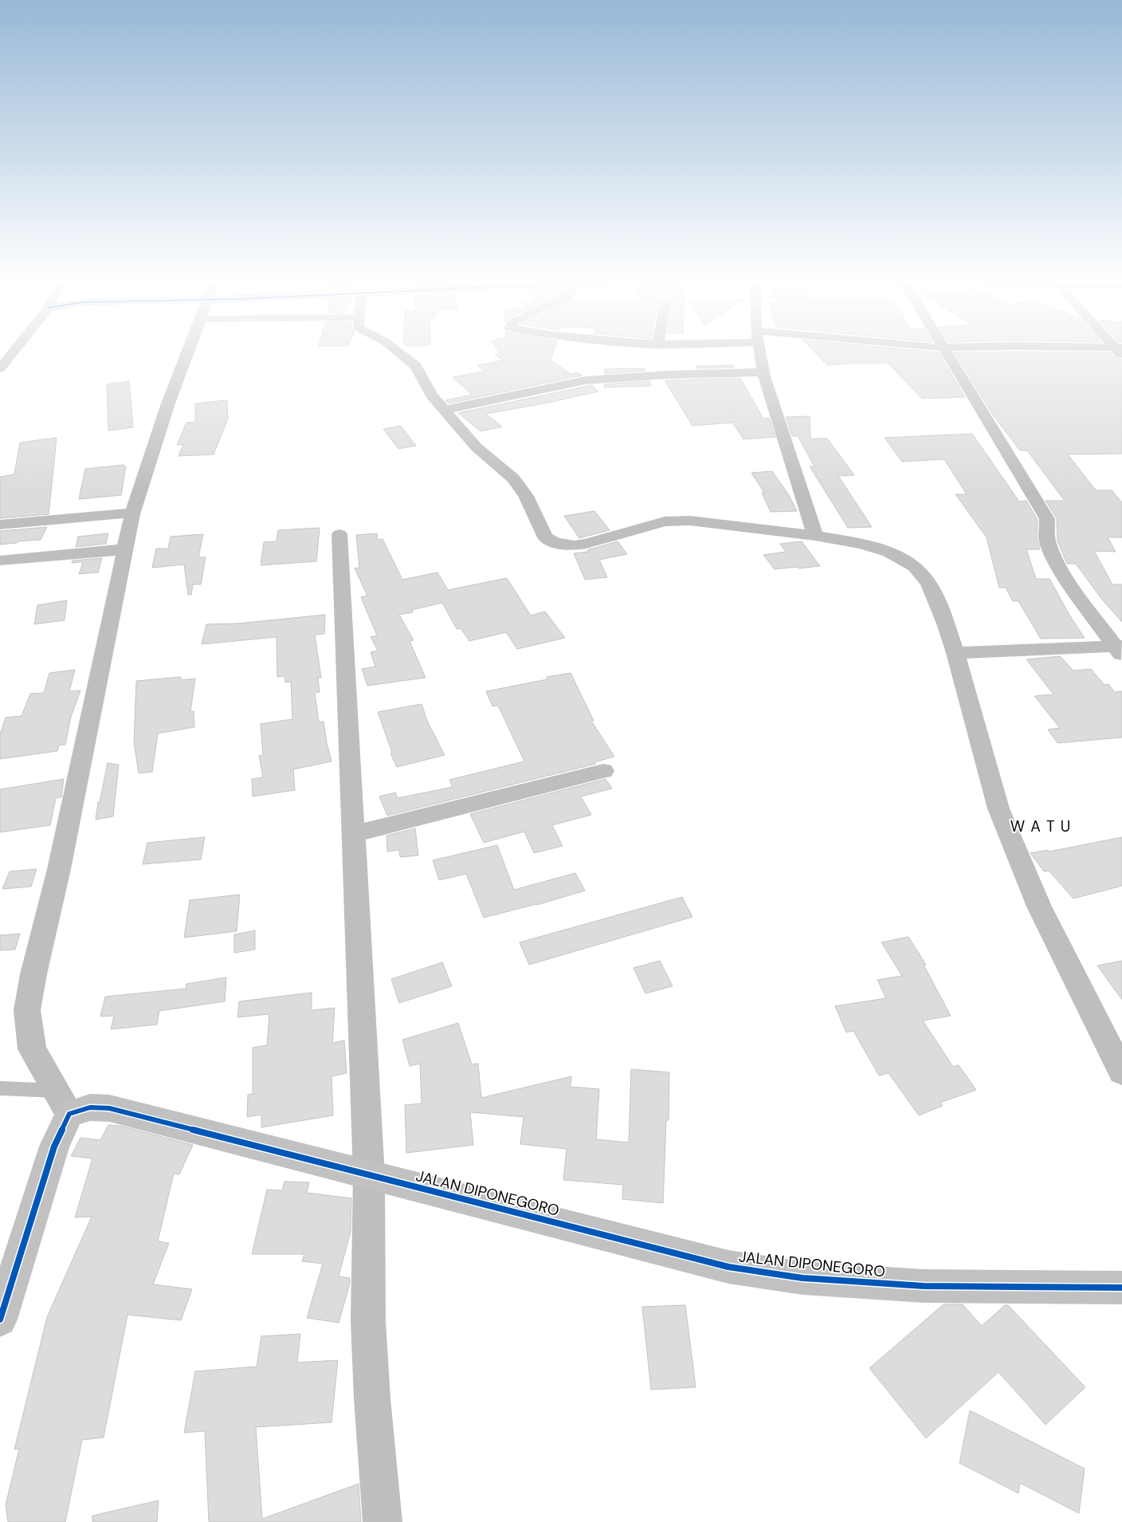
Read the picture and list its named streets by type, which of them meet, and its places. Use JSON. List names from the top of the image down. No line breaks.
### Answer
{"streets":{"street":["JALAN DIPONEGORO"]},"districts":["W A T U"]}
